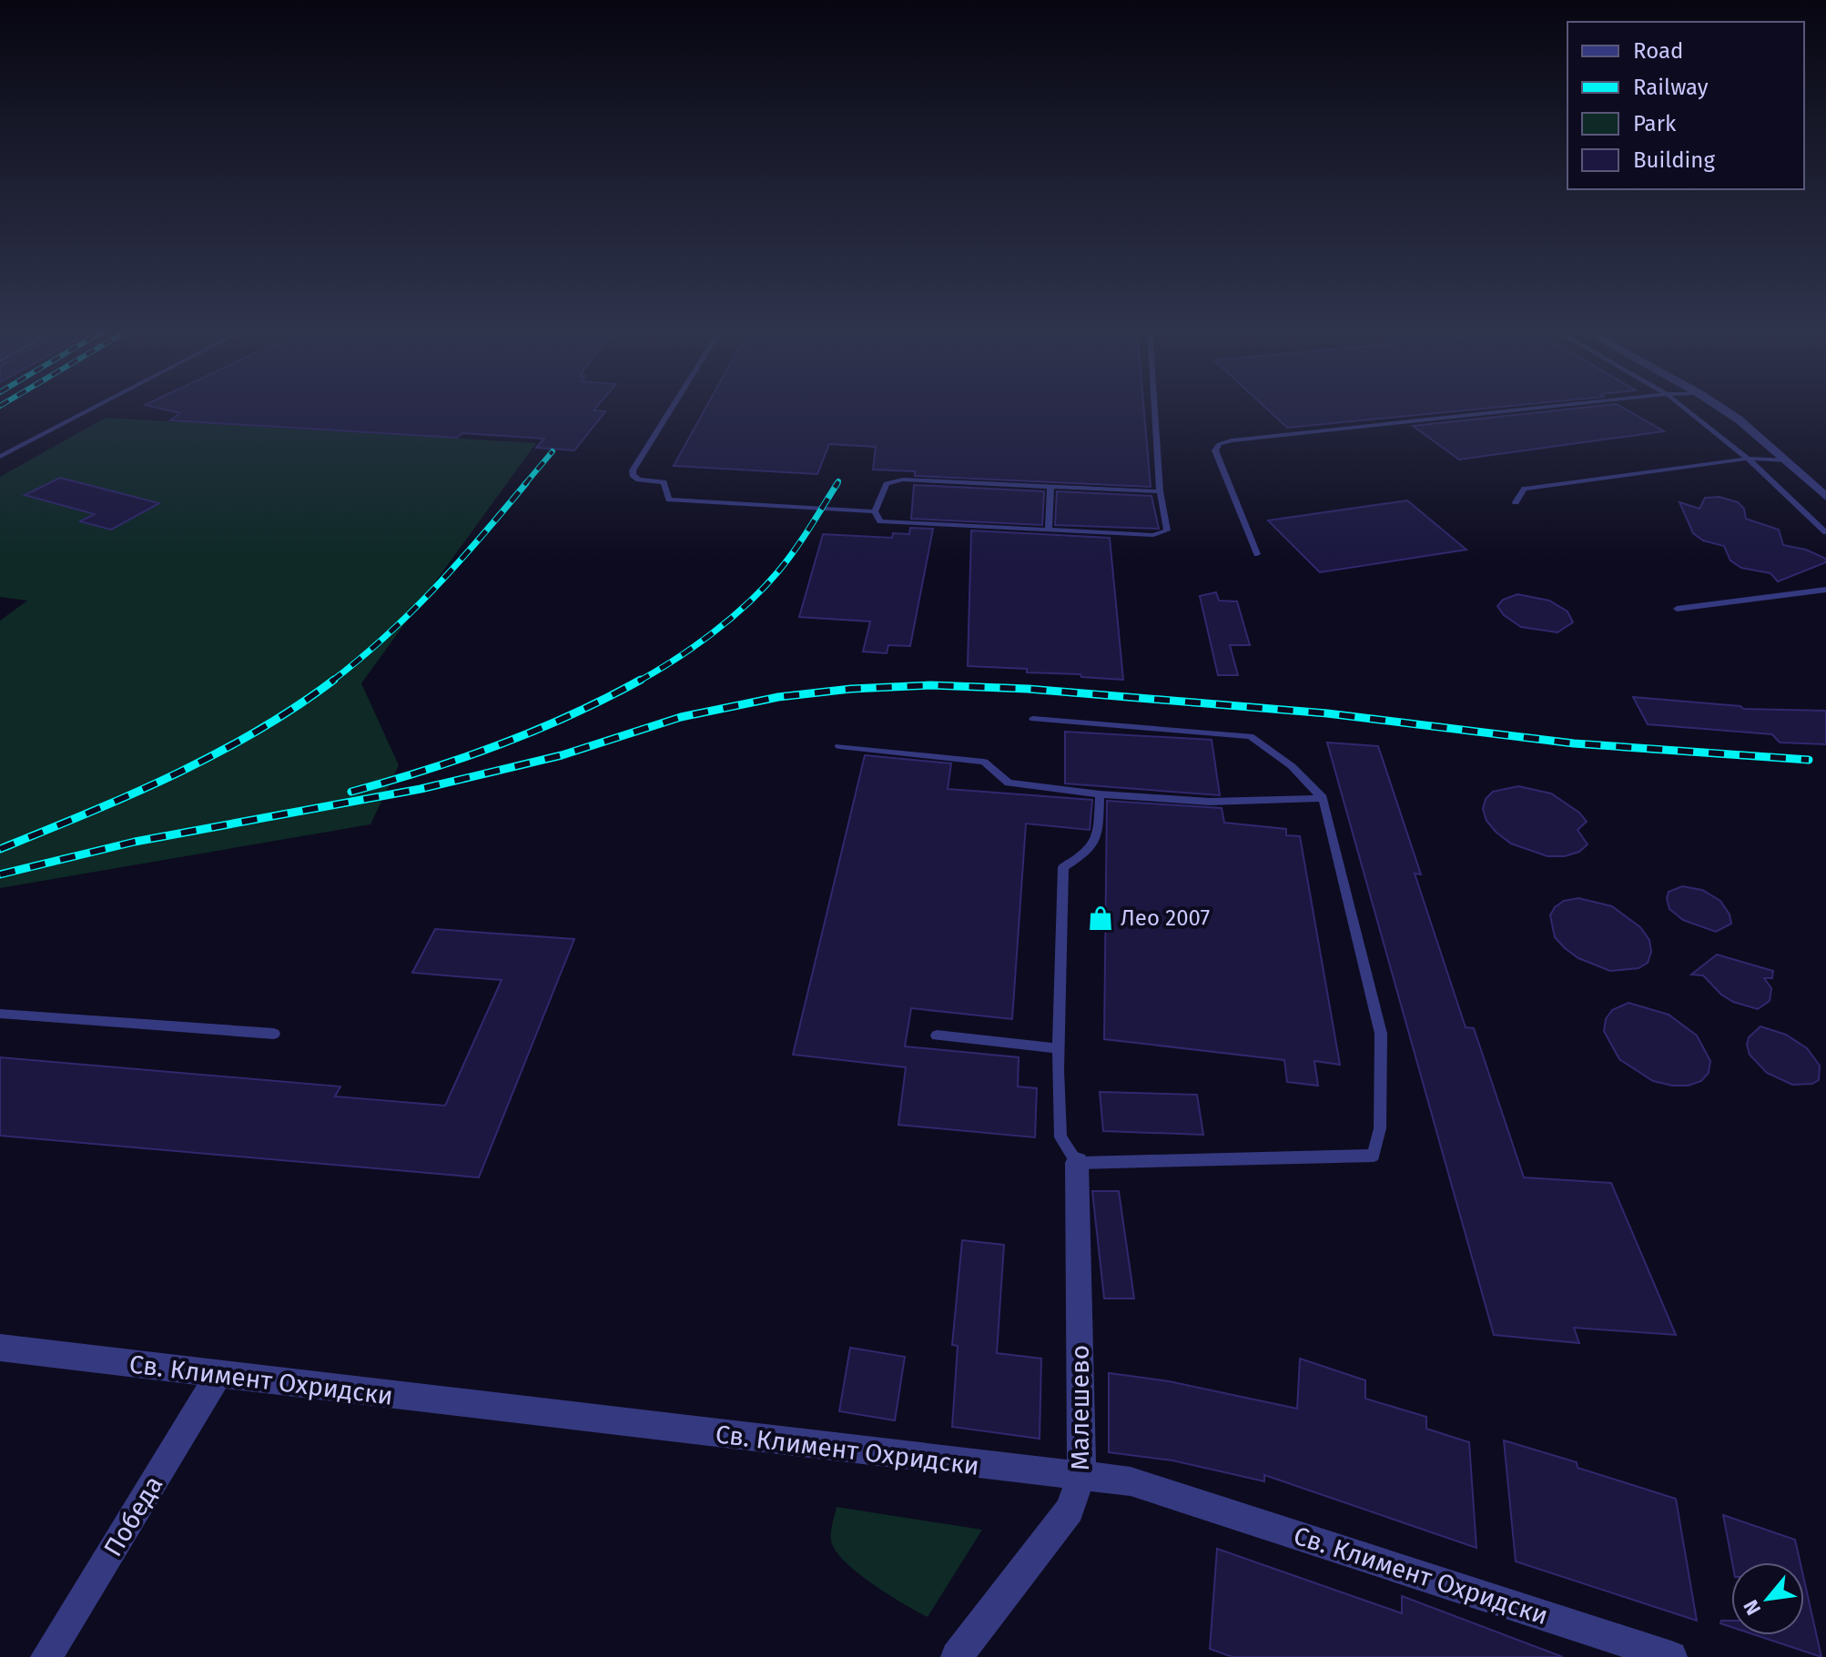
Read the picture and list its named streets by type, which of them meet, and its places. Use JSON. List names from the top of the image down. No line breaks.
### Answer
{"streets":{"street":["Св. Климент Охридски","Малешево","Победа"]},"crossings":[["Св. Климент Охридски","Малешево"],["Св. Климент Охридски","Победа"]],"places":{"shop":["Лео 2007"]},"legend":["Road","Railway","Park","Building"],"north":"bottom left"}
